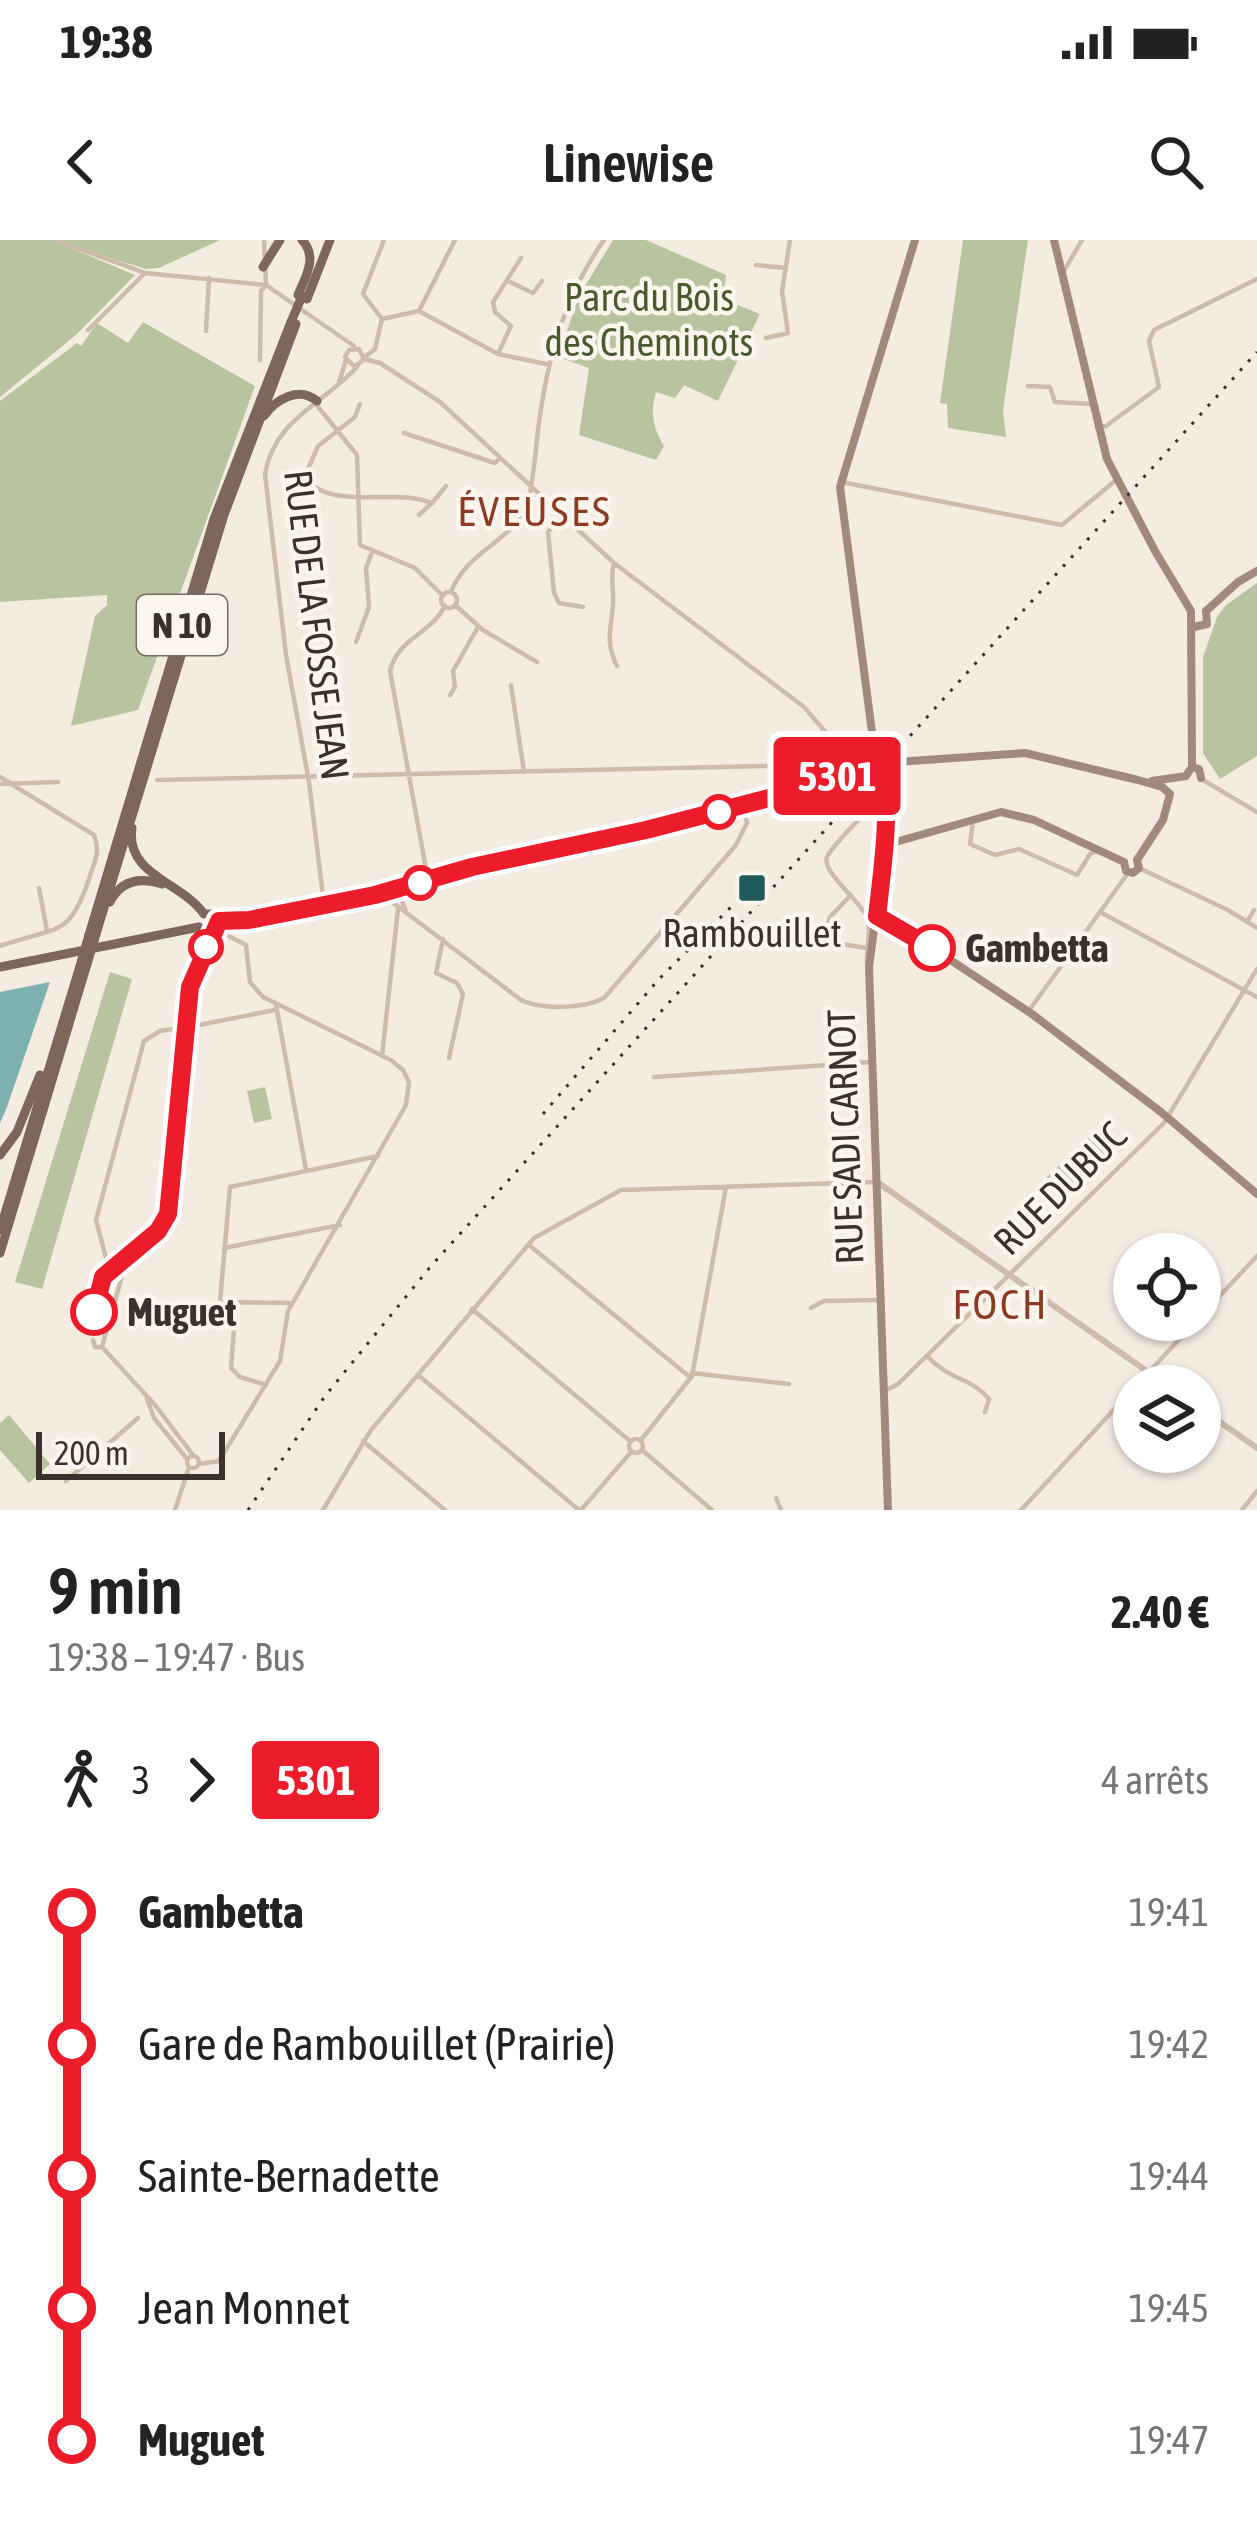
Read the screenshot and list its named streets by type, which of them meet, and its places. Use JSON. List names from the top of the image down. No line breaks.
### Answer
{"streets":{"main road":["N 10","RUE SADI CARNOT"],"street":["RUE DE LA FOSSE JEAN","RUE DUBUC"]},"crossings":[["RUE SADI CARNOT","RUE DUBUC"]],"districts":["ÉVEUSES","FOCH"],"parks":["Parc du Bois des Cheminots"],"places":{"transit":["Rambouillet"],"other":["Gambetta","Muguet"]},"lines":["bus line 5301"],"scale_bar":"200 m","page":{"status":"19:38","header":"Linewise","on_map":"5301","scale":"200 m","heading":["9 min","19:38 – 19:47 · Bus","2.40 €"],"legs":["3","5301","4 arrêts"],"list":[{"name":"Gambetta","value":"19:41"},{"name":"Gare de Rambouillet (Prairie)","value":"19:42"},{"name":"Sainte-Bernadette","value":"19:44"},{"name":"Jean Monnet","value":"19:45"},{"name":"Muguet","value":"19:47"}]}}
